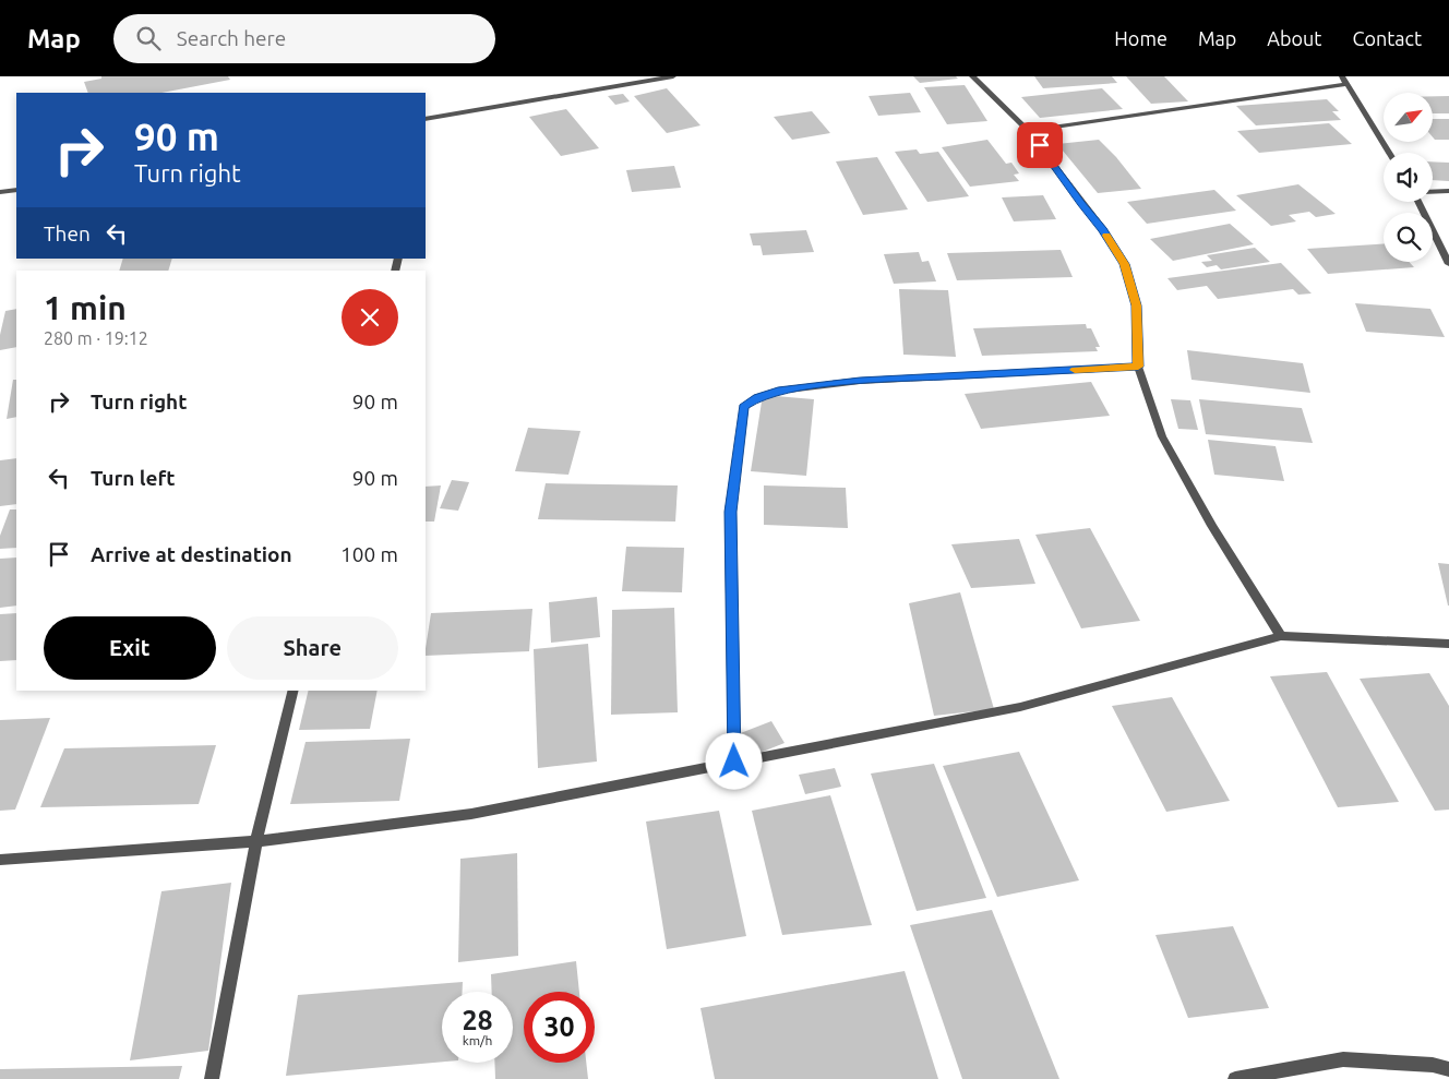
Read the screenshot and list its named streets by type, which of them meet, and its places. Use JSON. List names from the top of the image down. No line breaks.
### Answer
{"north":"top right","page":{"header":"Map","search":"Search here","nav":["Home","Map","About","Contact"],"turn":["90 m","Turn right"],"then":"Then","heading":["1 min","280 m · 19:12"],"list":[{"name":"Turn right","value":"90 m"},{"name":"Turn left","value":"90 m"},{"name":"Arrive at destination","value":"100 m"}],"buttons":["Exit","Share"],"speed":"28 km/h","limit":"30"}}
